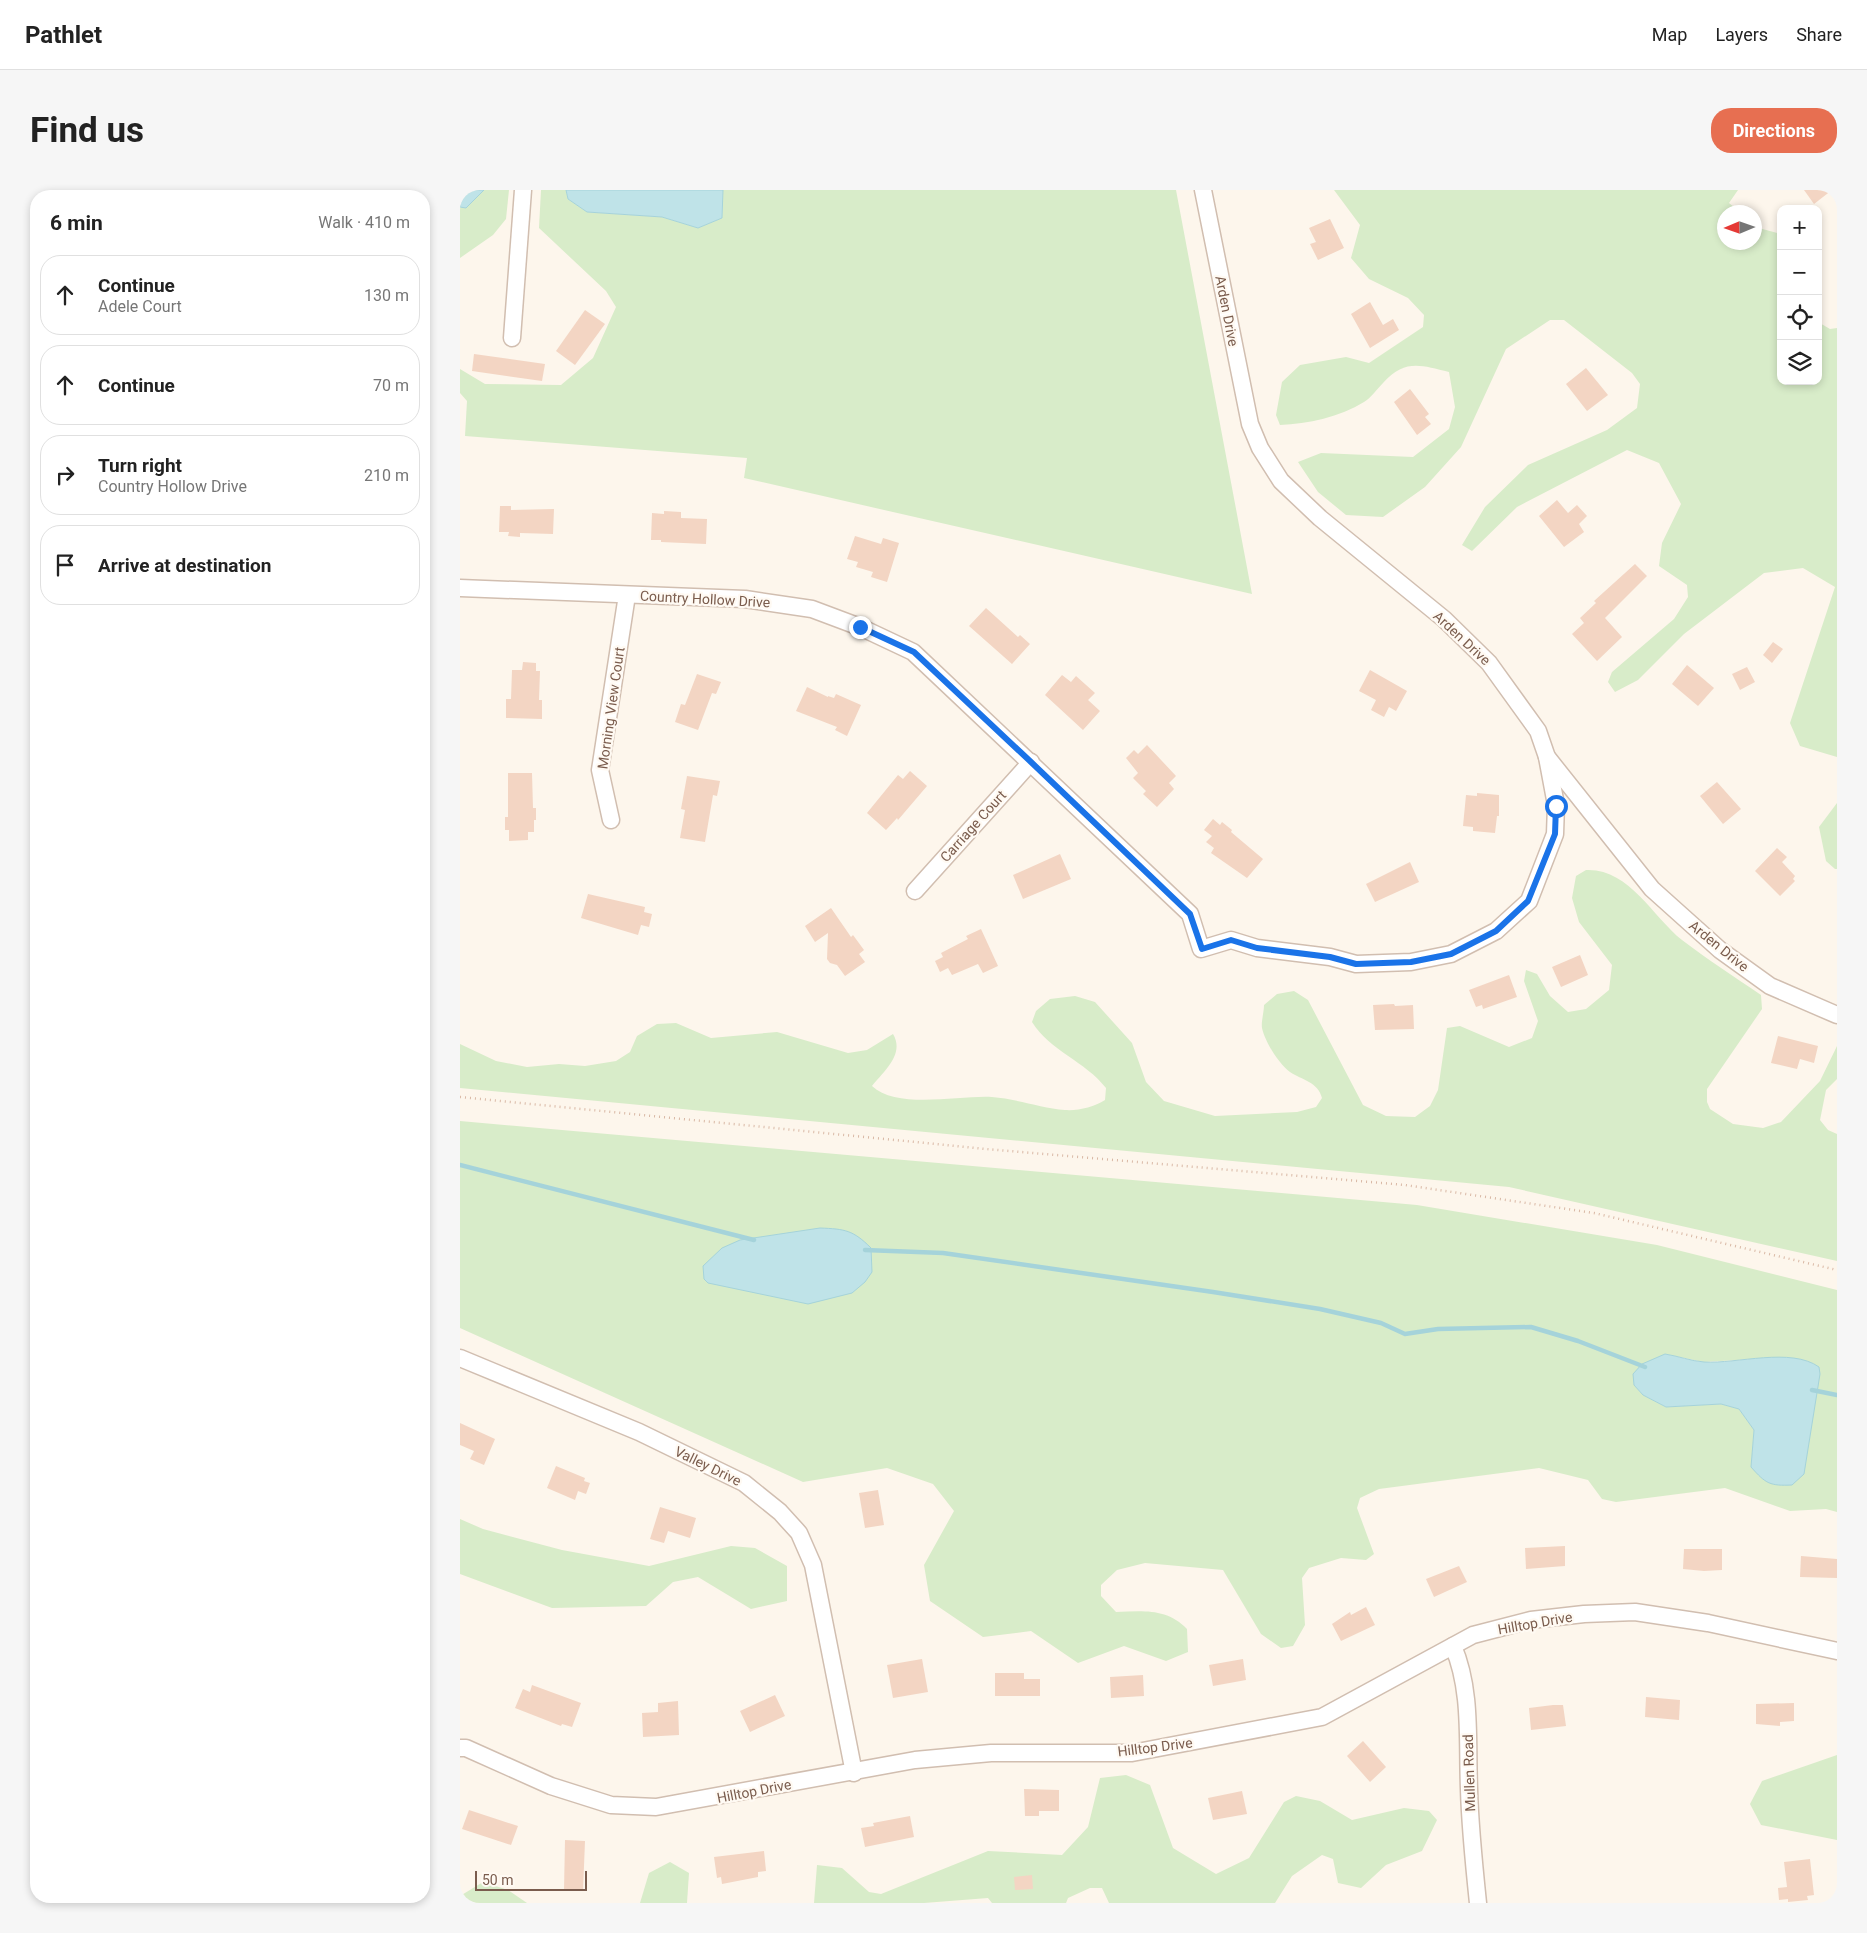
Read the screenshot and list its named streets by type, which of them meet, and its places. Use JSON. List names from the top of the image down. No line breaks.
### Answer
{"streets":{"street":["Arden Drive","Country Hollow Drive","Morning View Court","Carriage Court","Valley Drive","Hilltop Drive","Mullen Road"]},"crossings":[["Arden Drive","Country Hollow Drive"],["Country Hollow Drive","Morning View Court"],["Country Hollow Drive","Carriage Court"],["Valley Drive","Hilltop Drive"],["Hilltop Drive","Mullen Road"]],"scale_bar":"50 m","north":"left","page":{"header":"Pathlet","nav":["Map","Layers","Share"],"buttons":"Directions","title":"Find us","heading":["6 min","Walk · 410 m"],"map_buttons":["+","−"],"list":[["Continue","Adele Court","130 m"],["Continue","70 m"],["Turn right","Country Hollow Drive","210 m"],"Arrive at destination"],"scale":"50 m"}}
